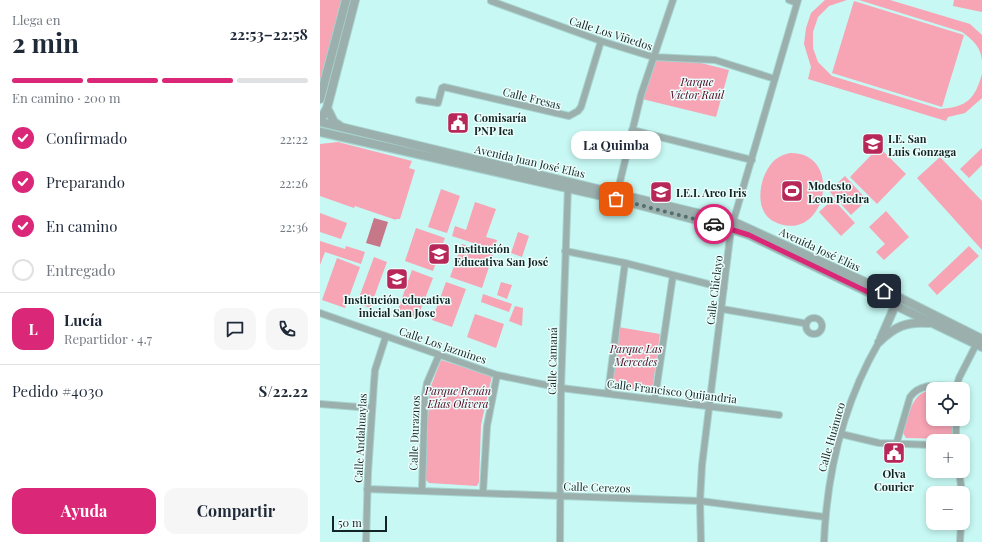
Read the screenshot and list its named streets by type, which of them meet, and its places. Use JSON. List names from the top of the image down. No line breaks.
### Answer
{"streets":{"street":["Calle Los Viñedos","Calle Fresas","Avenida Juan José Elías","Avenida José Elías","Calle Chiclayo","Calle Los Jazmines","Calle Camaná","Calle Francisco Quijandria","Calle Duraznos","Calle Huánuco","Calle Andahuaylas","Calle Cerezos"]},"crossings":[["Calle Los Viñedos","Calle Fresas"],["Calle Los Viñedos","Calle Chiclayo"],["Avenida Juan José Elías","Avenida José Elías"],["Avenida Juan José Elías","Calle Chiclayo"],["Avenida Juan José Elías","Calle Camaná"],["Avenida José Elías","Calle Chiclayo"],["Calle Chiclayo","Calle Francisco Quijandria"],["Calle Chiclayo","Calle Cerezos"],["Calle Los Jazmines","Calle Camaná"],["Calle Los Jazmines","Calle Francisco Quijandria"],["Calle Los Jazmines","Calle Duraznos"],["Calle Los Jazmines","Calle Andahuaylas"],["Calle Camaná","Calle Francisco Quijandria"],["Calle Camaná","Calle Cerezos"],["Calle Duraznos","Calle Cerezos"],["Calle Huánuco","Calle Cerezos"],["Calle Andahuaylas","Calle Cerezos"]],"parks":["Parque Víctor Raúl","Parque Las Mercedes","Parque Renán Elías Olivera"],"places":{"public building":["Comisaría PNP Ica","Olva Courier"],"school or university":["I.E. San Luis Gonzaga","I.E.I. Arco Iris","Institución Educativa San José","Institución educativa inicial San Jose"],"sports":["Modesto Leon Piedra"],"other":["La Quimba"]},"scale_bar":"50 m","page":{"heading":["2 min","Llega en","22:53–22:58"],"panel":["Lucía","Repartidor · 4.7","Pedido #4030","S/22.22"],"bar":"En camino · 200 m","list":[["Confirmado","22:22"],["Preparando","22:26"],["En camino","22:36"],"Entregado"],"bubble":"La Quimba","round":"L","map_buttons":["+","−"],"buttons":["Ayuda","Compartir"],"scale":"50 m"}}
